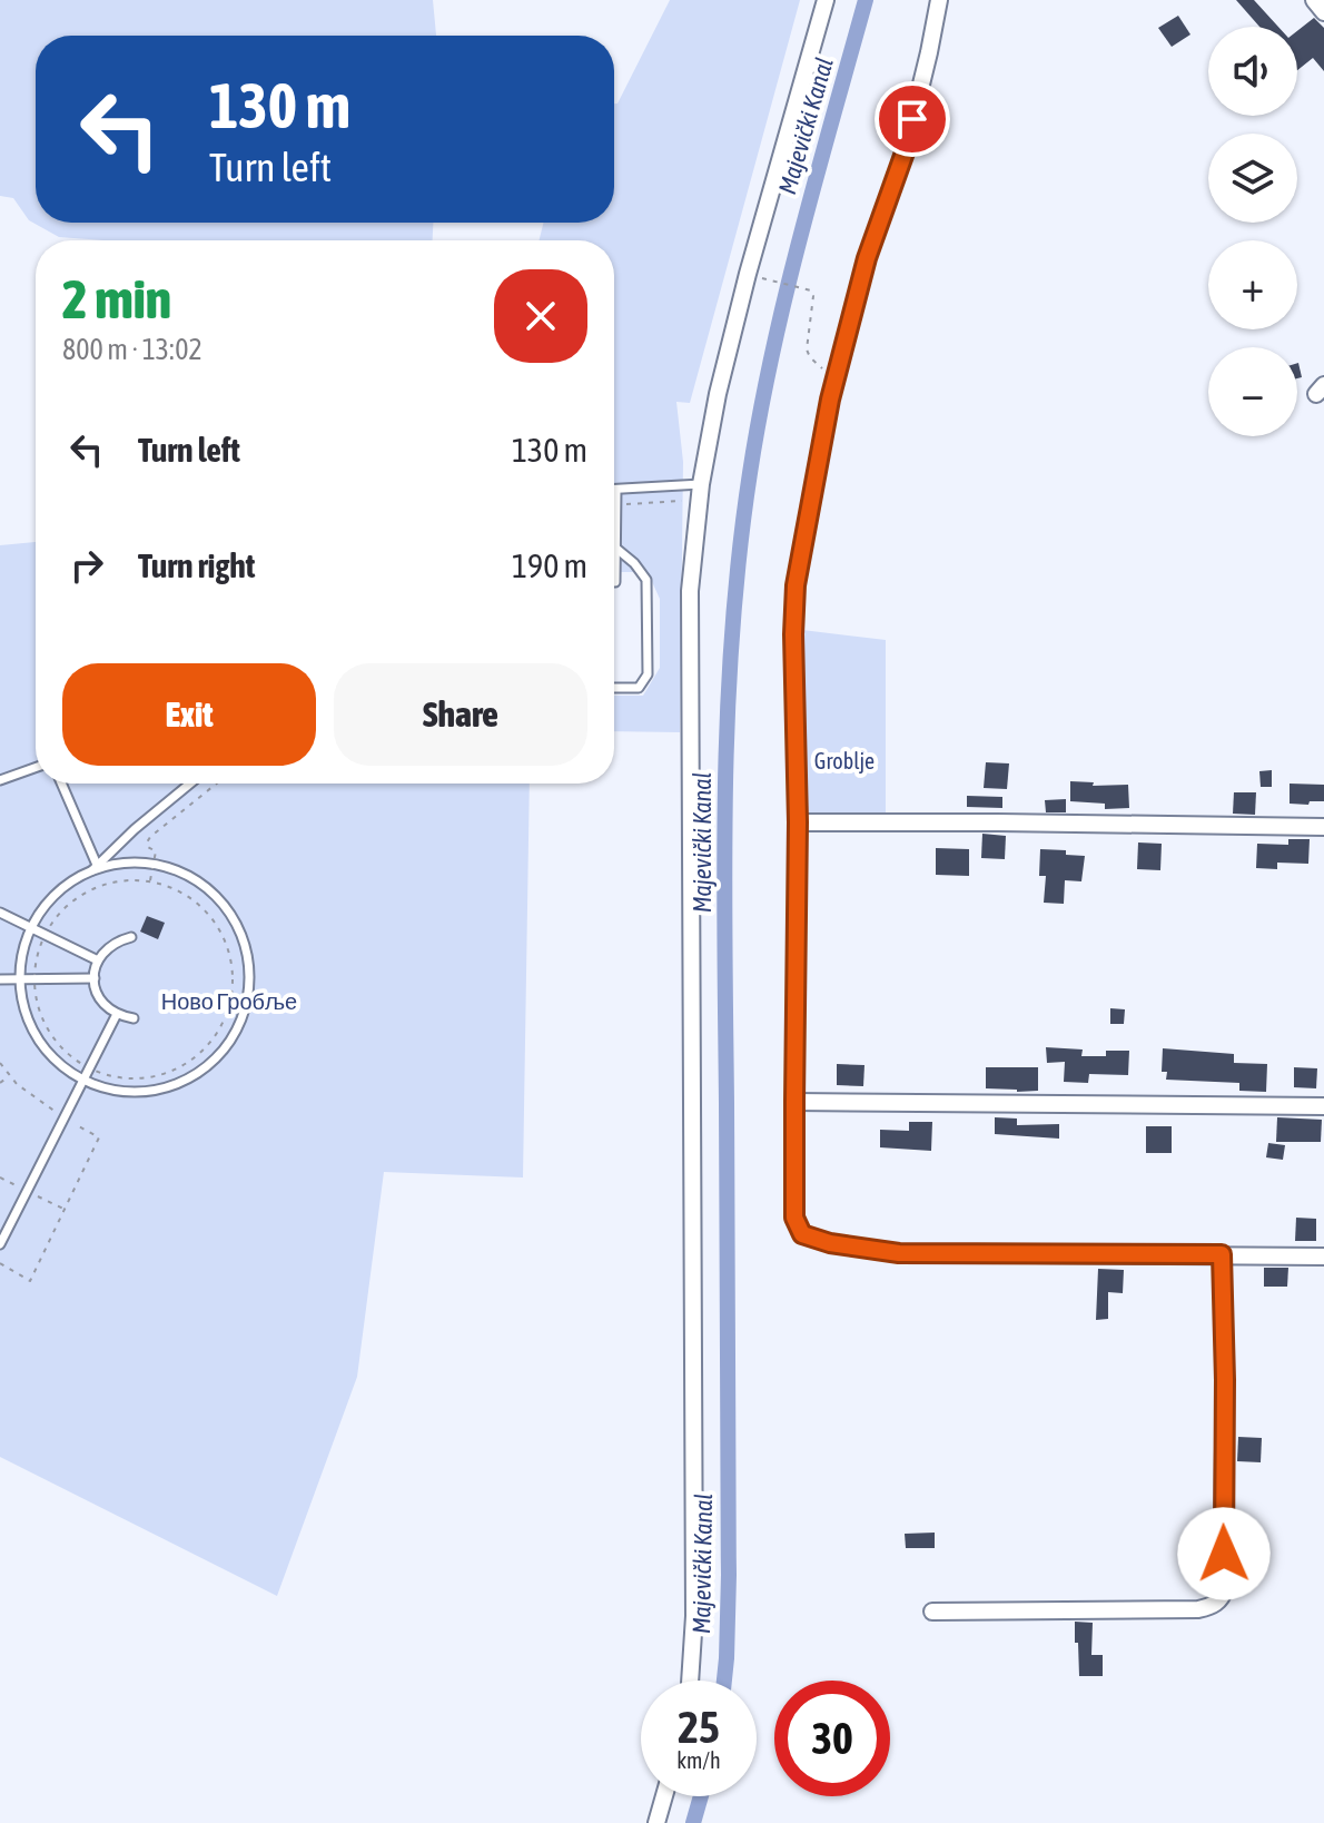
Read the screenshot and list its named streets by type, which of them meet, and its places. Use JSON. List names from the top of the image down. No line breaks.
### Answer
{"water":["Majevički Kanal"],"parks":["Groblje","Ново Гробље"],"page":{"map_buttons":["+","−"],"turn":["130 m","Turn left"],"heading":["2 min","800 m · 13:02"],"list":[{"name":"Turn left","value":"130 m"},{"name":"Turn right","value":"190 m"}],"buttons":["Exit","Share"],"speed":"25 km/h","limit":"30"}}
